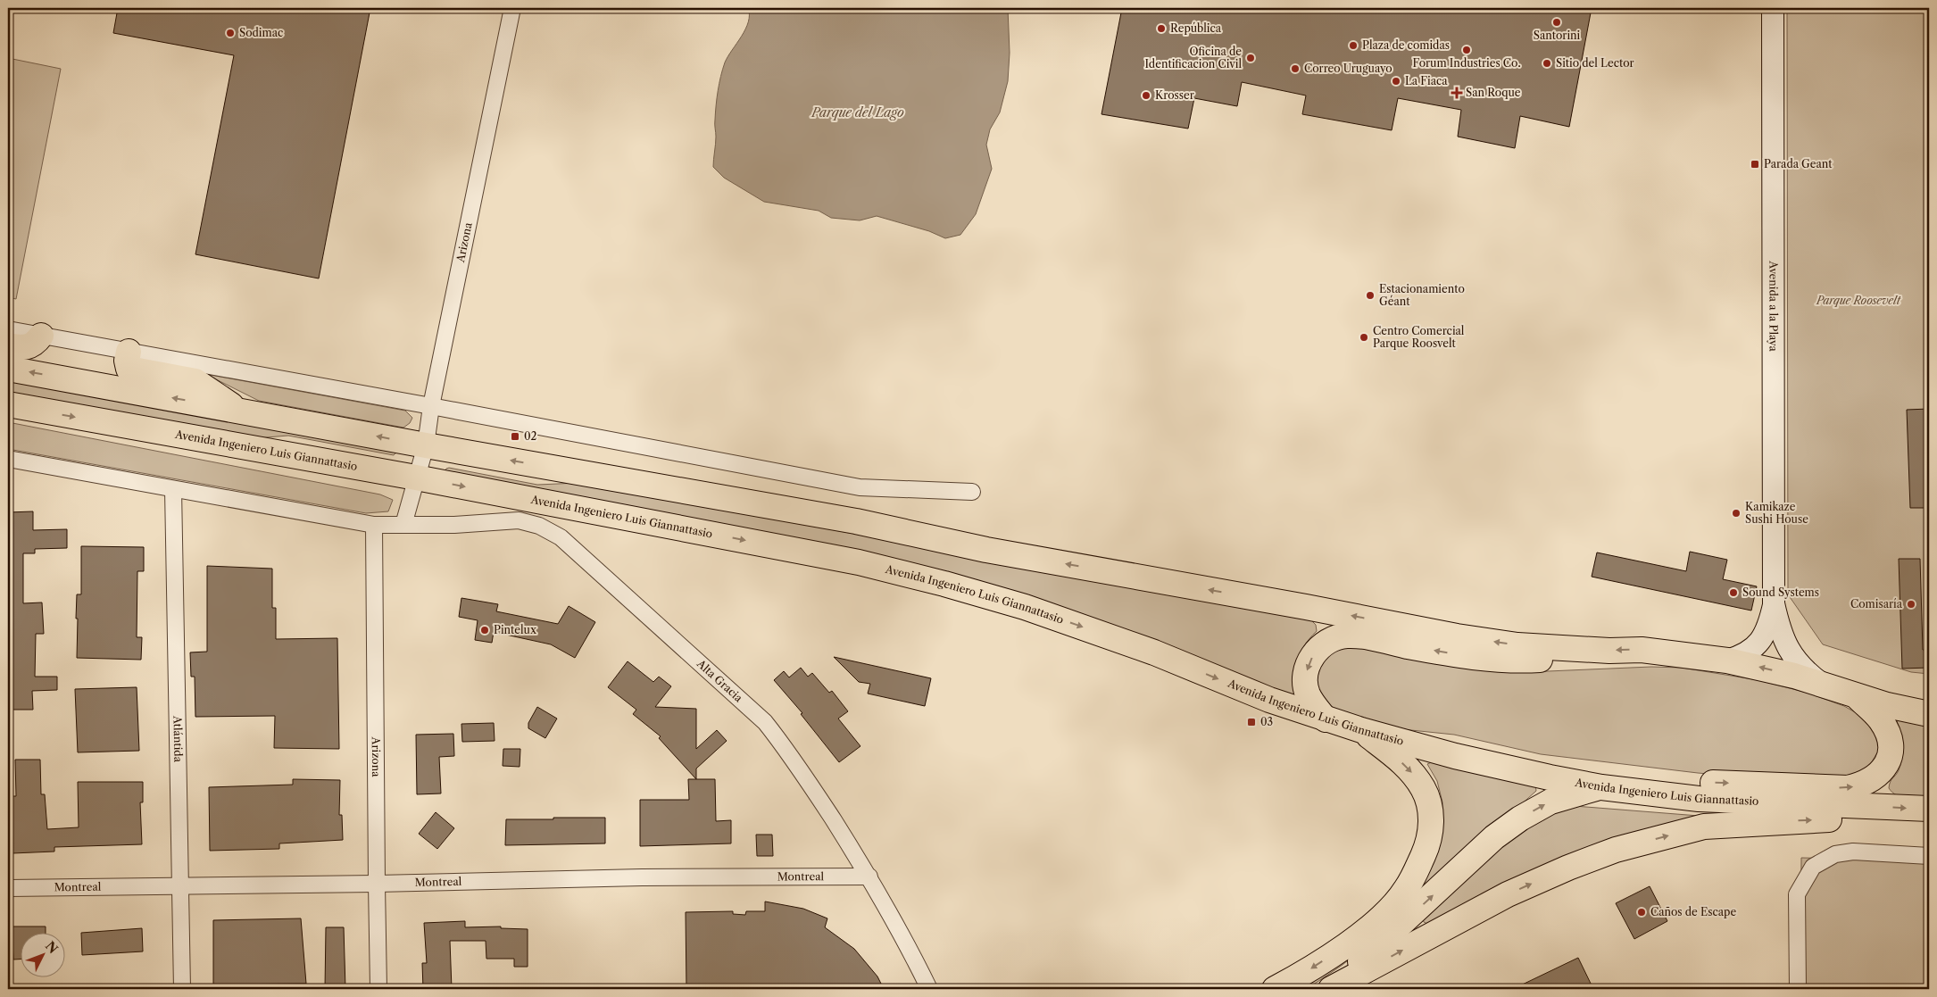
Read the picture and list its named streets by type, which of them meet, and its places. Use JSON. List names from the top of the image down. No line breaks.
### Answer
{"streets":{"main road":["Avenida Ingeniero Luis Giannattasio"],"street":["Arizona","Avenida a la Playa","Alta Gracia","Atlántida","Montreal"]},"crossings":[["Arizona","Avenida Ingeniero Luis Giannattasio"],["Arizona","Alta Gracia"],["Arizona","Montreal"],["Alta Gracia","Montreal"],["Atlántida","Montreal"]],"water":["Parque del Lago"],"parks":["Parque Roosevelt"],"places":{"other":["Santorini","República","Sodimac","Plaza de comidas","Forum Industries Co.","Oficina de Identificacion Civil","Sitio del Lector","Correo Uruguayo","La Fiaca","Krosser","Estacionamiento Géant","Centro Comercial Parque Roosvelt","Kamikaze Sushi House","Sound Systems","Comisaría","Pintelux","Caños de Escape"],"health":["San Roque"],"transit":["Parada Geant","02","03"]},"north":"top right"}
